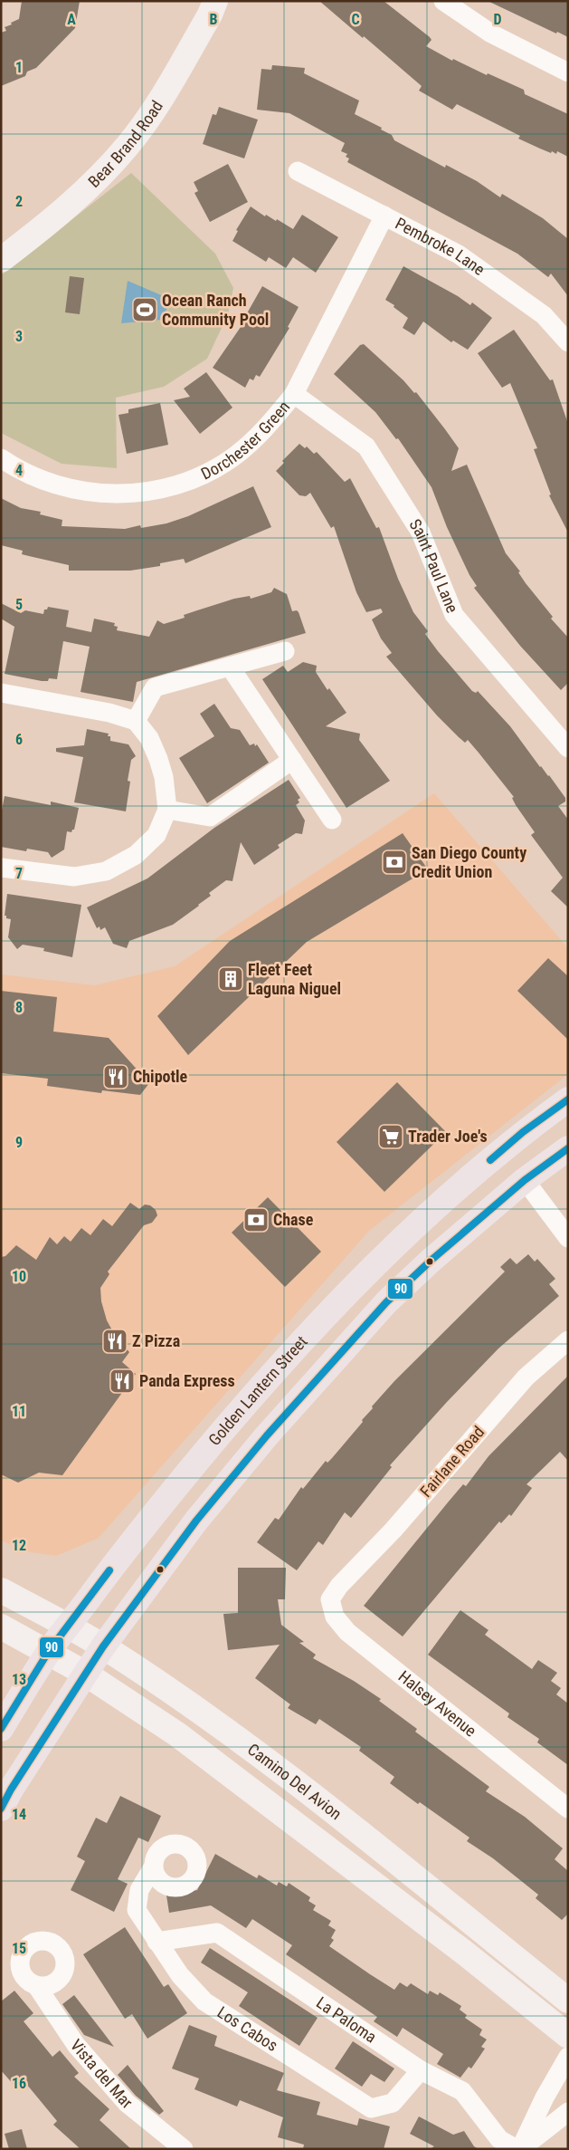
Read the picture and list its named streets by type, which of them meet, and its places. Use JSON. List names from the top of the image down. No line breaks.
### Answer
{"streets":{"main road":["Bear Brand Road","Golden Lantern Street","Camino Del Avion"],"street":["Pembroke Lane","Dorchester Green","Saint Paul Lane","Fairlane Road","Halsey Avenue","La Paloma","Los Cabos","Vista del Mar"]},"crossings":[["Pembroke Lane","Dorchester Green"],["Dorchester Green","Saint Paul Lane"],["Golden Lantern Street","Camino Del Avion"],["Fairlane Road","Halsey Avenue"],["La Paloma","Los Cabos"]],"places":{"sports":["Ocean Ranch Community Pool"],"bank":["San Diego County Credit Union","Chase"],"building":["Fleet Feet Laguna Niguel"],"restaurant":["Chipotle","Z Pizza","Panda Express"],"supermarket":["Trader Joe's"]},"lines":["transit line 90"],"grid":{"columns":["A","B","C","D"],"rows":["1","2","3","4","5","6","7","8","9","10","11","12","13","14","15","16"]}}
